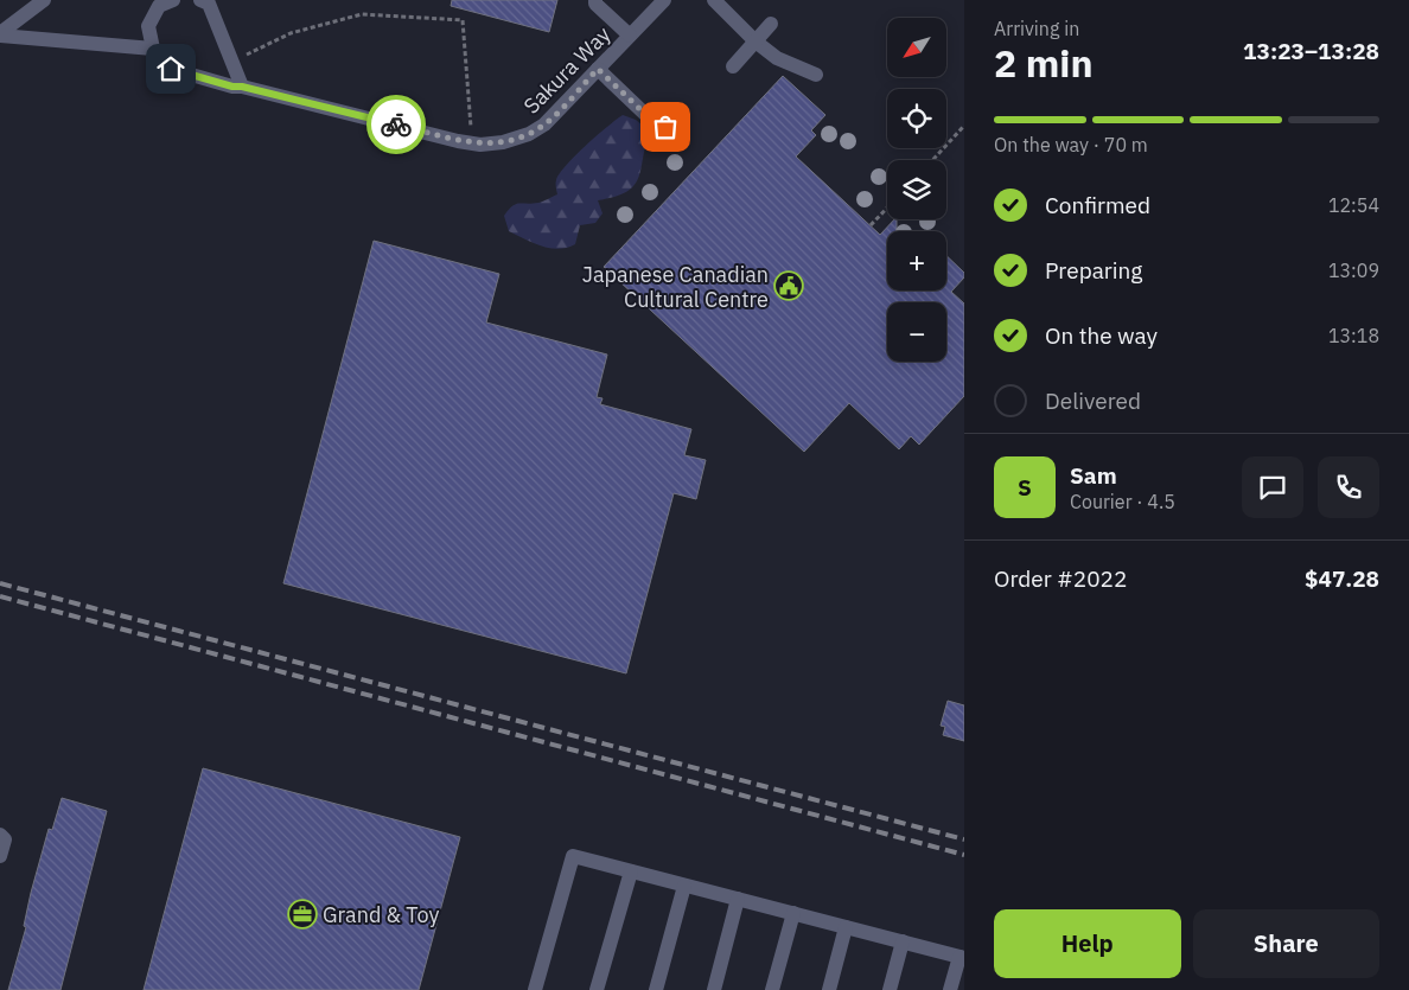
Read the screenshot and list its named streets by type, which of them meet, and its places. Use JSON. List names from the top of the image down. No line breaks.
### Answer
{"streets":{"street":["Sakura Way"]},"places":{"public building":["Japanese Canadian Cultural Centre"],"office":["Grand & Toy"]},"north":"bottom left","page":{"heading":["2 min","Arriving in","13:23–13:28"],"panel":["Sam","Courier · 4.5","Order #2022","$47.28"],"map_buttons":["+","−"],"bar":"On the way · 70 m","list":[["Confirmed","12:54"],["Preparing","13:09"],["On the way","13:18"],"Delivered"],"round":"S","buttons":["Help","Share"]}}
